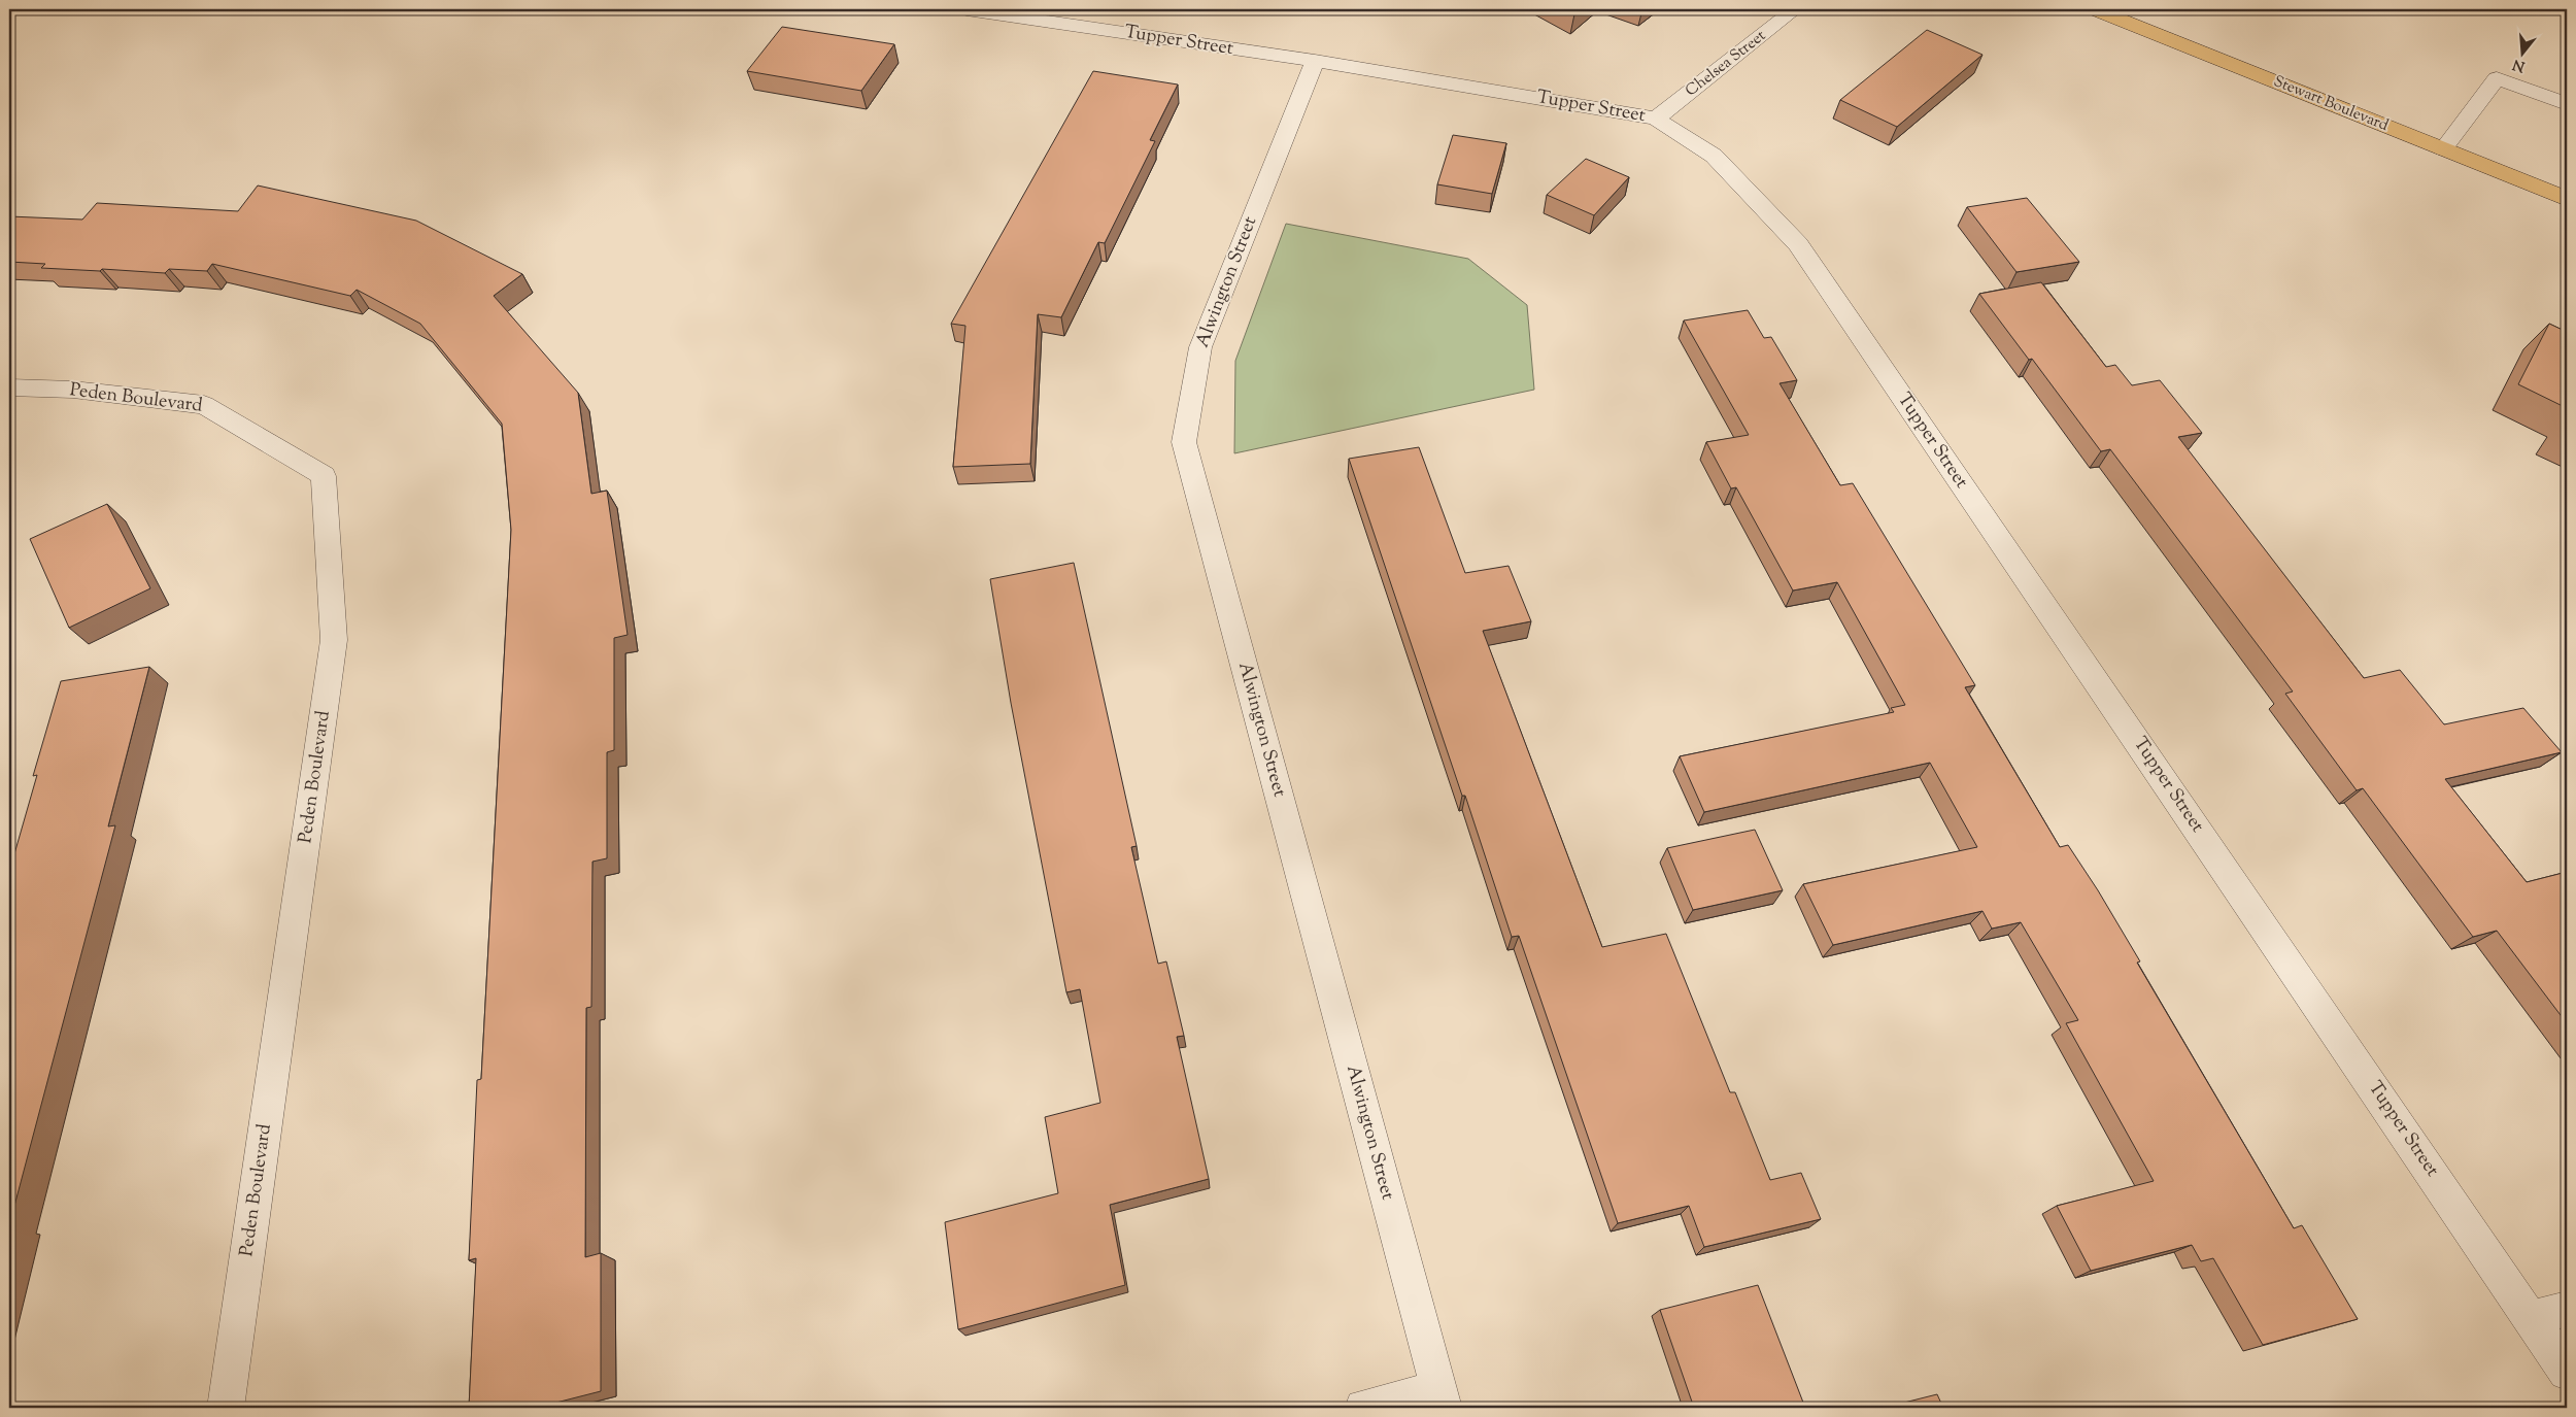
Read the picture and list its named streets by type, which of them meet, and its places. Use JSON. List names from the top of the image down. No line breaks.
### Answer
{"streets":{"main road":["Stewart Boulevard"],"street":["Tupper Street","Chelsea Street","Alwington Street","Peden Boulevard"]},"crossings":[["Tupper Street","Chelsea Street"],["Tupper Street","Alwington Street"]],"north":"bottom"}
